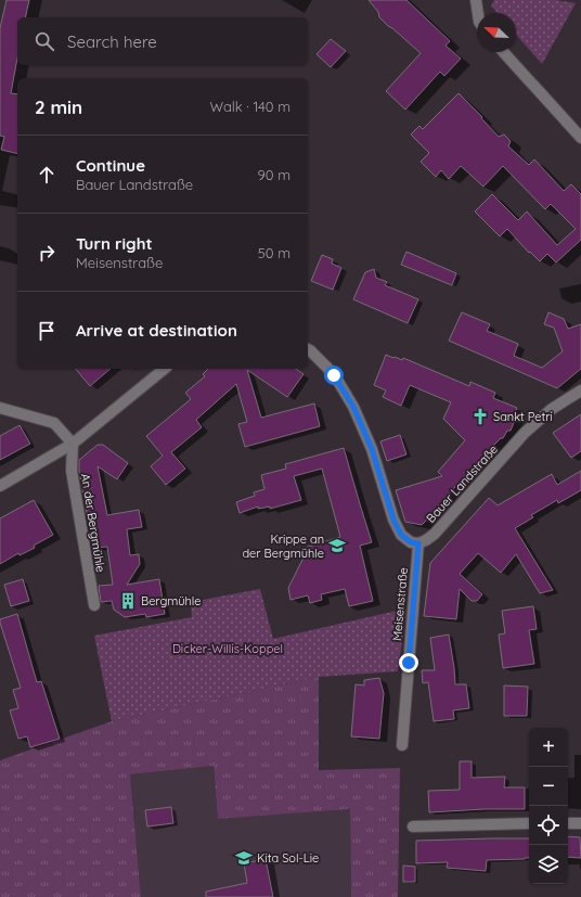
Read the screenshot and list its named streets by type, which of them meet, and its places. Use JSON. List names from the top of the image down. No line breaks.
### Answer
{"streets":{"street":["Bauer Landstraße","An der Bergmühle","Meisenstraße"]},"crossings":[["Bauer Landstraße","Meisenstraße"]],"parks":["Dicker-Willis-Koppel"],"places":{"church":["Sankt Petri"],"school or university":["Krippe an der Bergmühle","Kita Sol-Lie"],"building":["Bergmühle"]},"north":"top left","page":{"search":"Search here","heading":["2 min","Walk · 140 m"],"list":[["Continue","Bauer Landstraße","90 m"],["Turn right","Meisenstraße","50 m"],"Arrive at destination"],"map_buttons":["+","−"]}}
